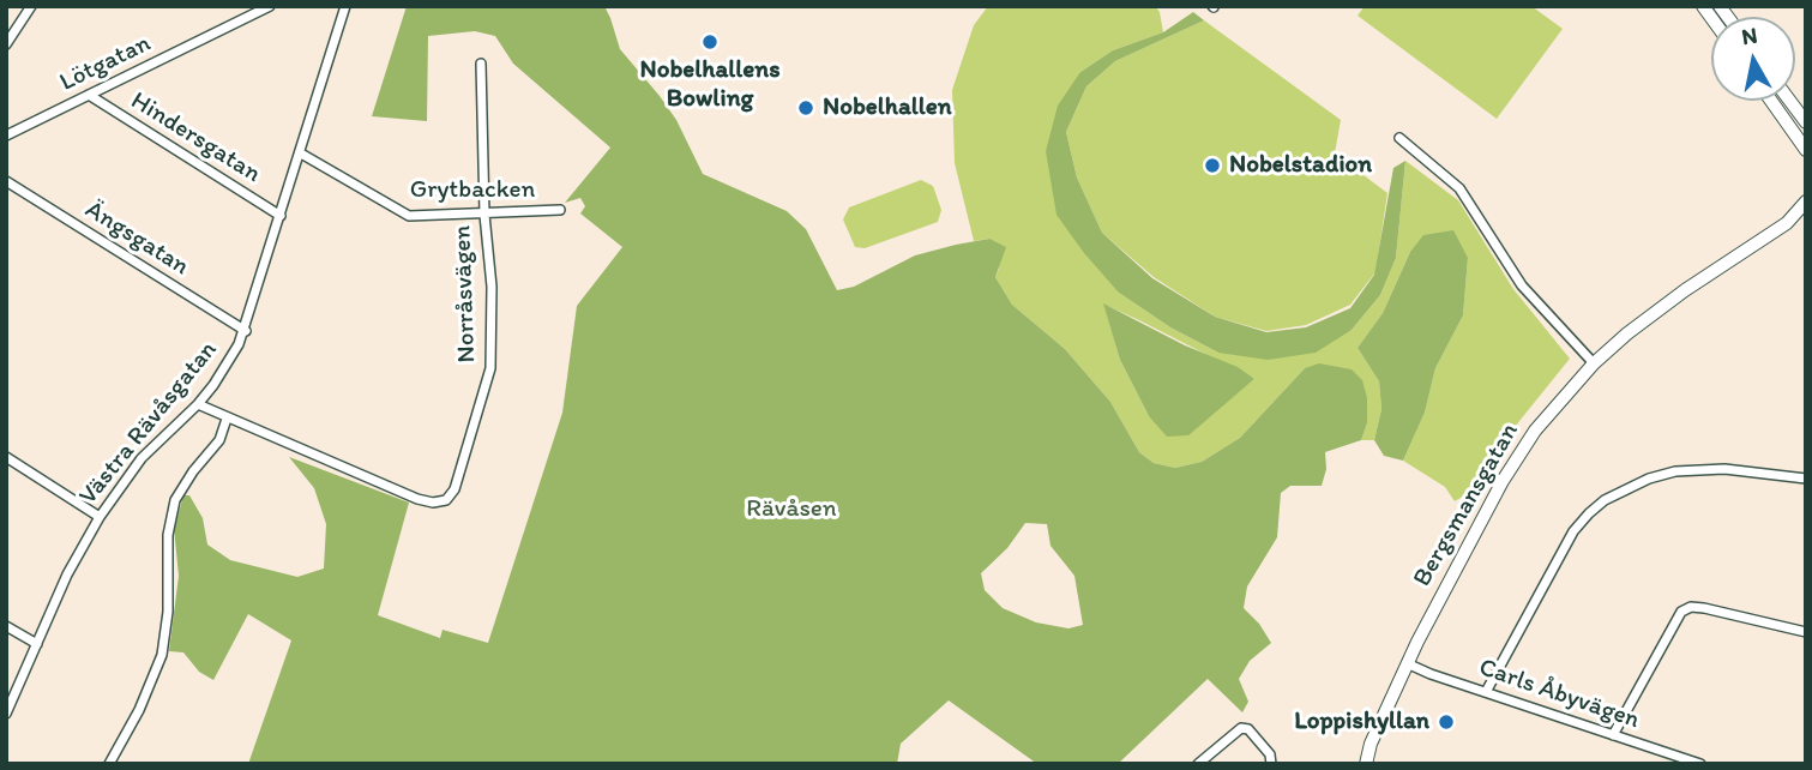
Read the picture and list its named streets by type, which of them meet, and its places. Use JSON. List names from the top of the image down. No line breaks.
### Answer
{"streets":{"street":["Lötgatan","Hindersgatan","Grytbacken","Ängsgatan","Norråsvägen","Västra Rävåsgatan","Bergsmansgatan","Carls Åbyvägen"]},"crossings":[["Lötgatan","Hindersgatan"],["Hindersgatan","Västra Rävåsgatan"],["Grytbacken","Norråsvägen"],["Grytbacken","Västra Rävåsgatan"],["Ängsgatan","Västra Rävåsgatan"],["Norråsvägen","Västra Rävåsgatan"],["Bergsmansgatan","Carls Åbyvägen"]],"parks":["Rävåsen"],"places":["Nobelhallens Bowling","Nobelhallen","Nobelstadion","Loppishyllan"],"north":"top"}
